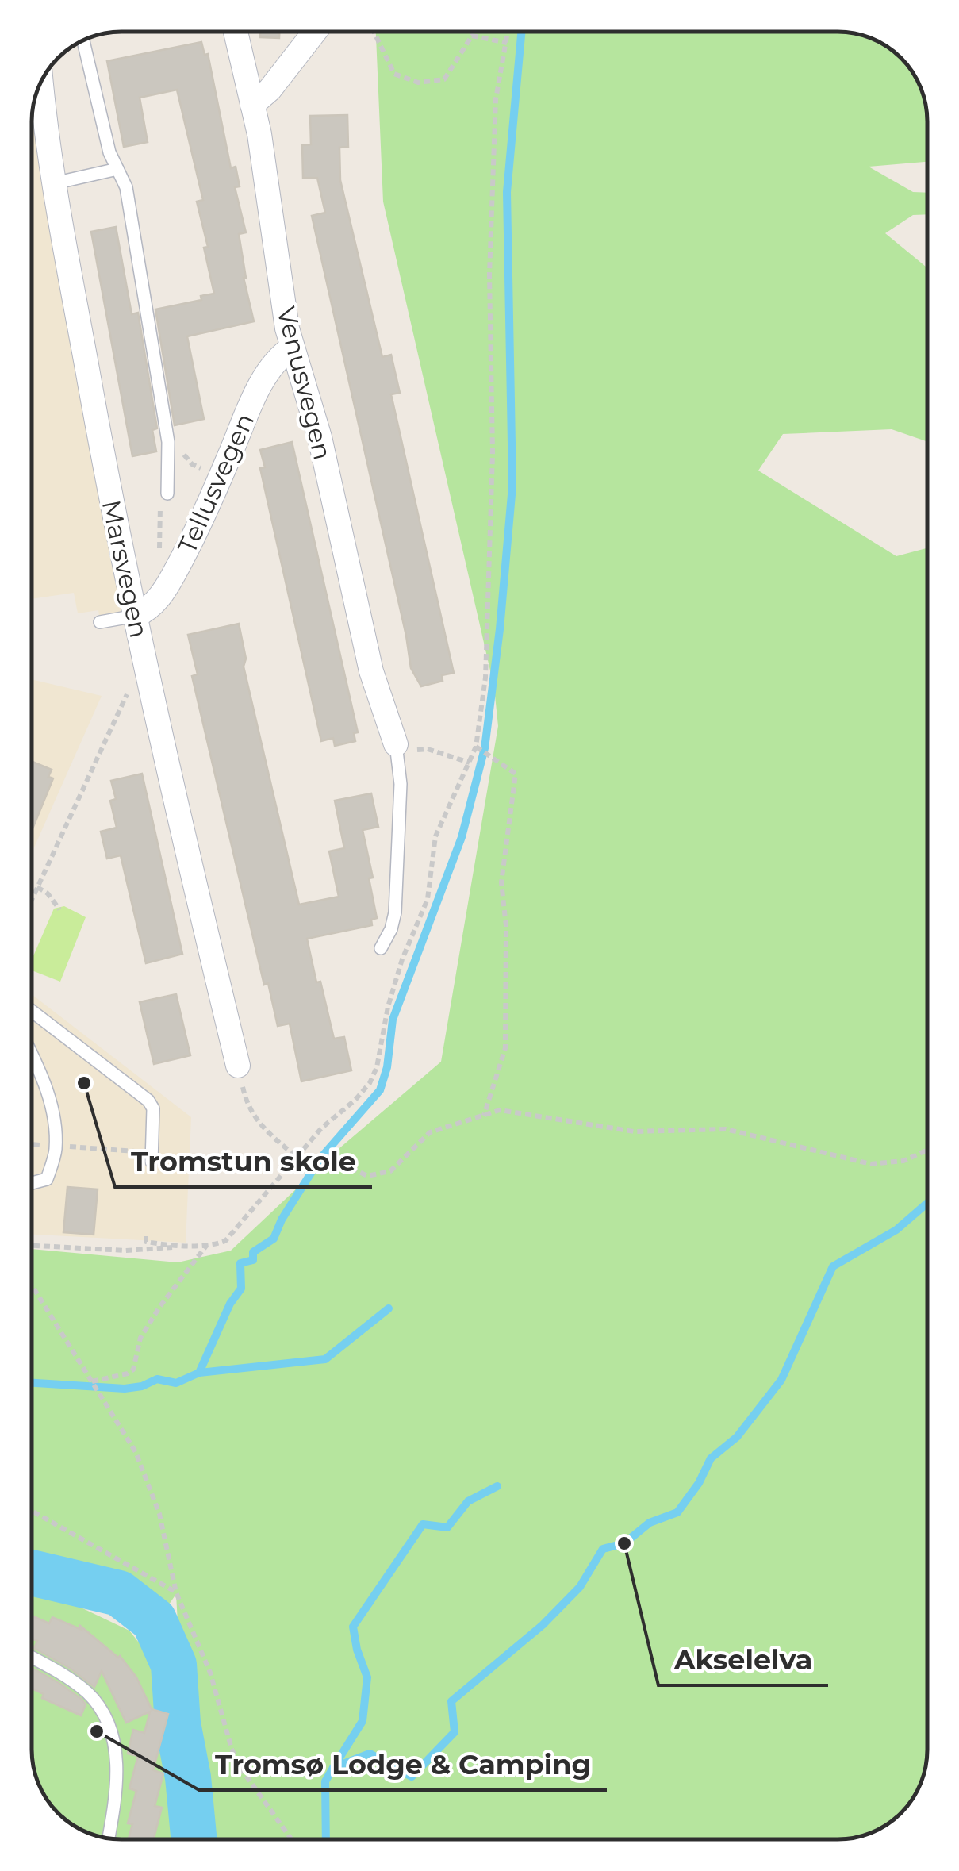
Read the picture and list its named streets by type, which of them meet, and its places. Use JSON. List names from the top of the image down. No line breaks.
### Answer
{"streets":{"street":["Venusvegen","Tellusvegen","Marsvegen"]},"crossings":[["Venusvegen","Tellusvegen"],["Tellusvegen","Marsvegen"]],"places":["Tromstun skole","Akselelva","Tromsø Lodge & Camping"]}
